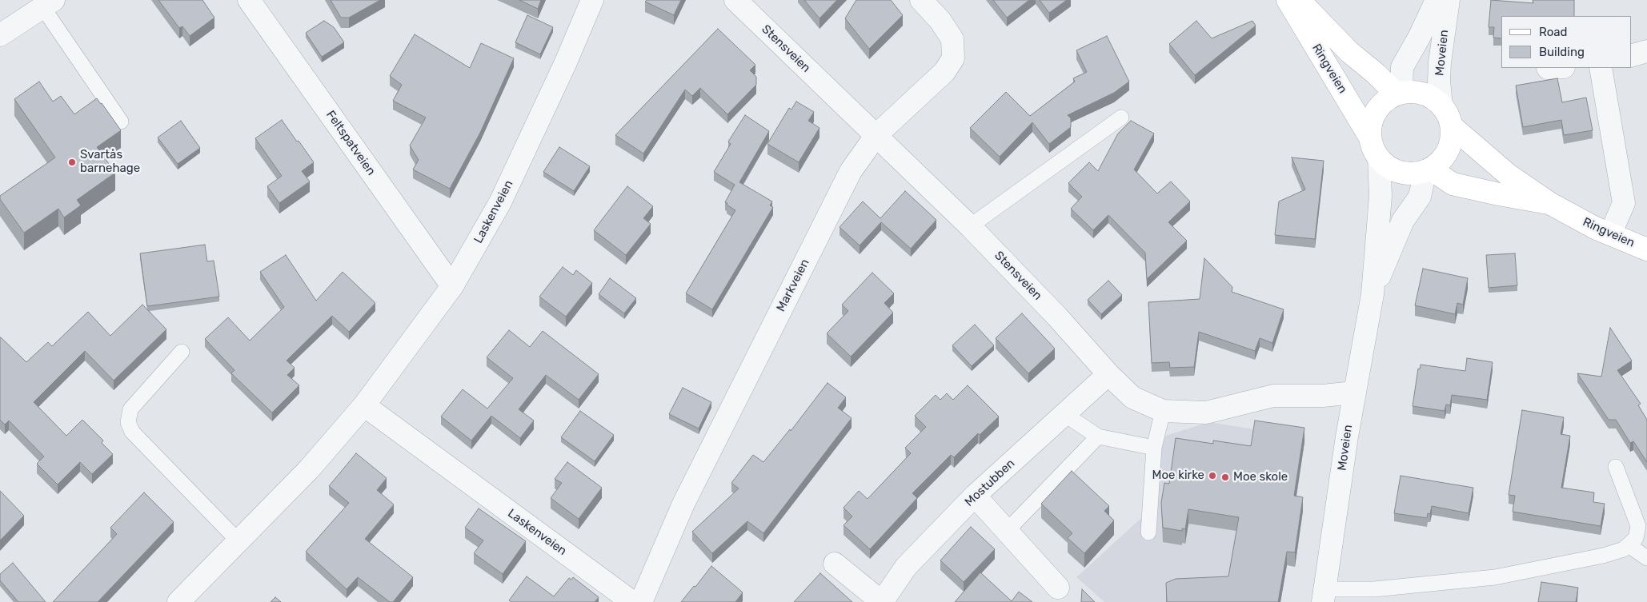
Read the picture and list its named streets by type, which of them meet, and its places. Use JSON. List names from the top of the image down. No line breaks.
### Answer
{"streets":{"main road":["Ringveien"],"street":["Stensveien","Moveien","Feltspatveien","Laskenveien","Markveien","Mostubben"]},"crossings":[["Stensveien","Moveien"],["Stensveien","Markveien"],["Stensveien","Mostubben"],["Moveien","Ringveien"],["Feltspatveien","Laskenveien"]],"places":["Svartås barnehage","Moe kirke","Moe skole"],"legend":["Road","Building"]}
